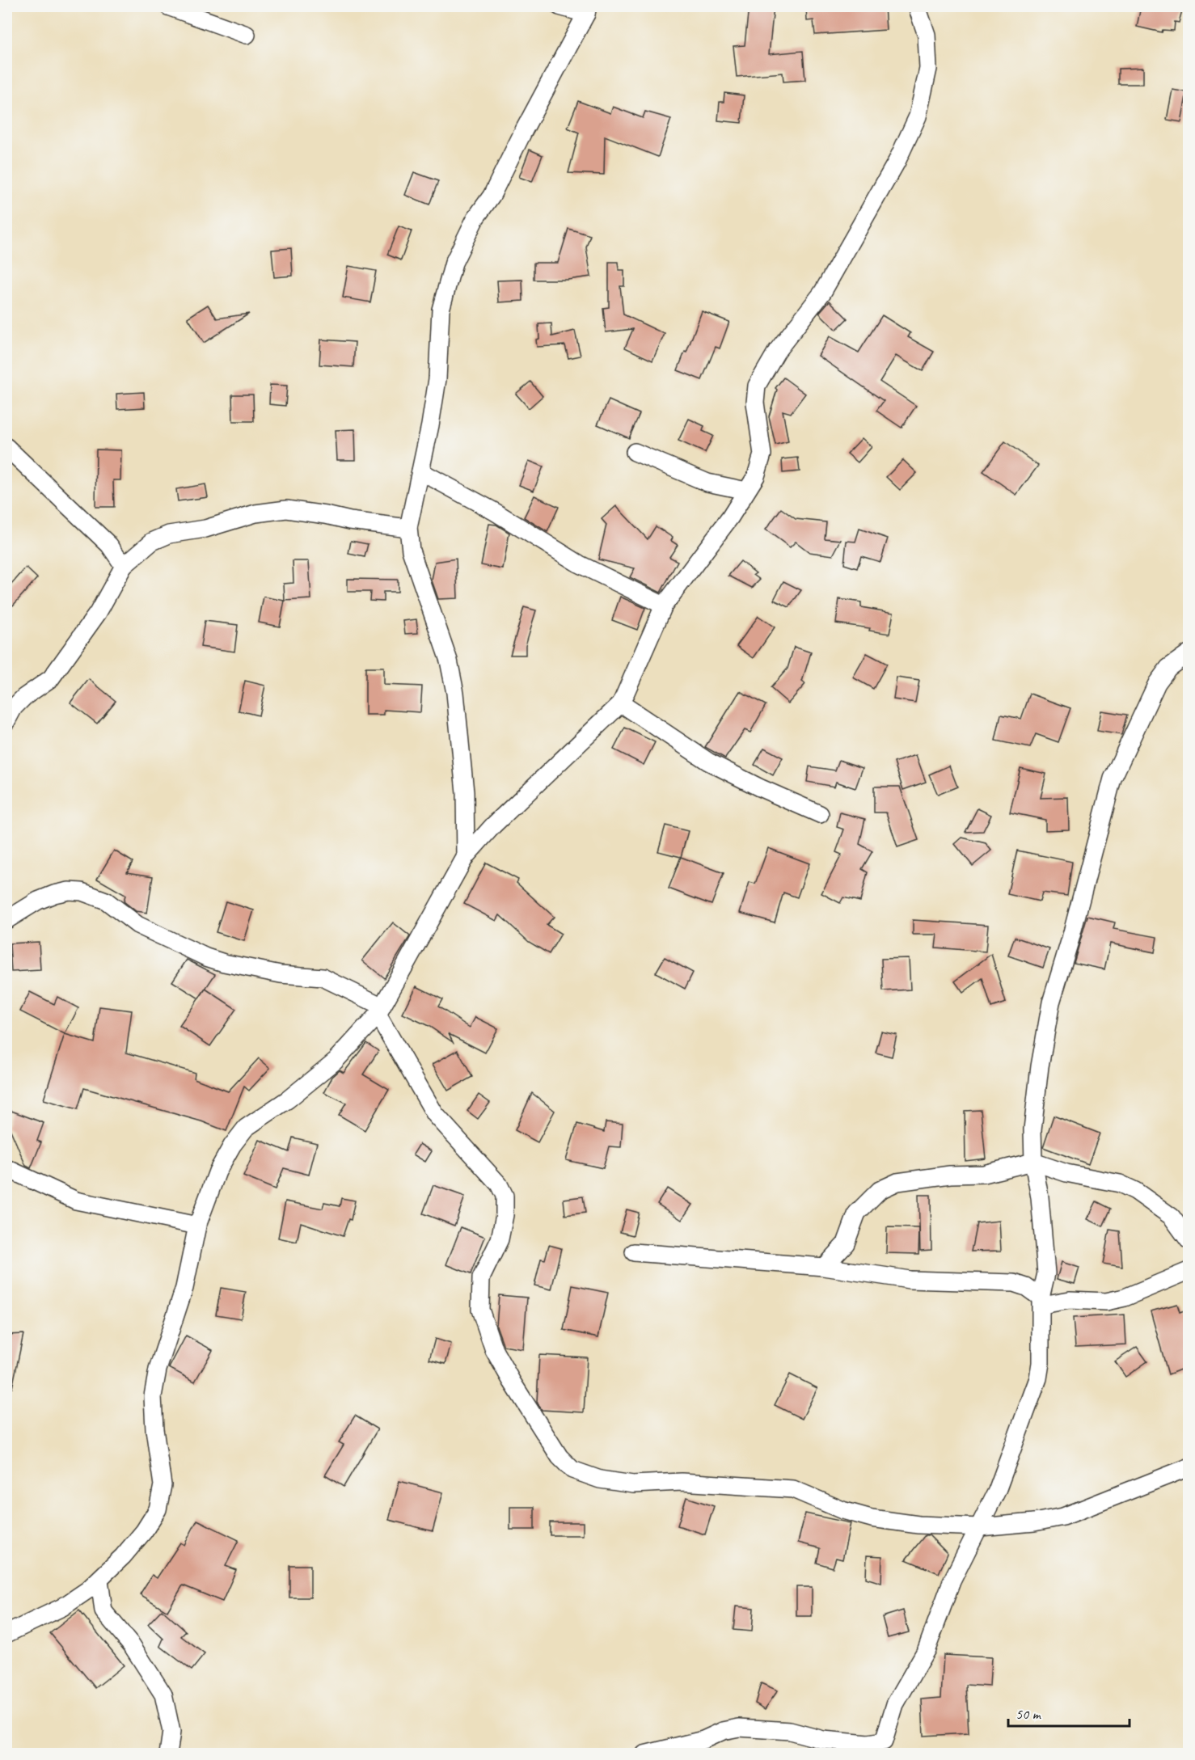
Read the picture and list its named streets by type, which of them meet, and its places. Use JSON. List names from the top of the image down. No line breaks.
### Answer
{"scale_bar":"50 m"}
